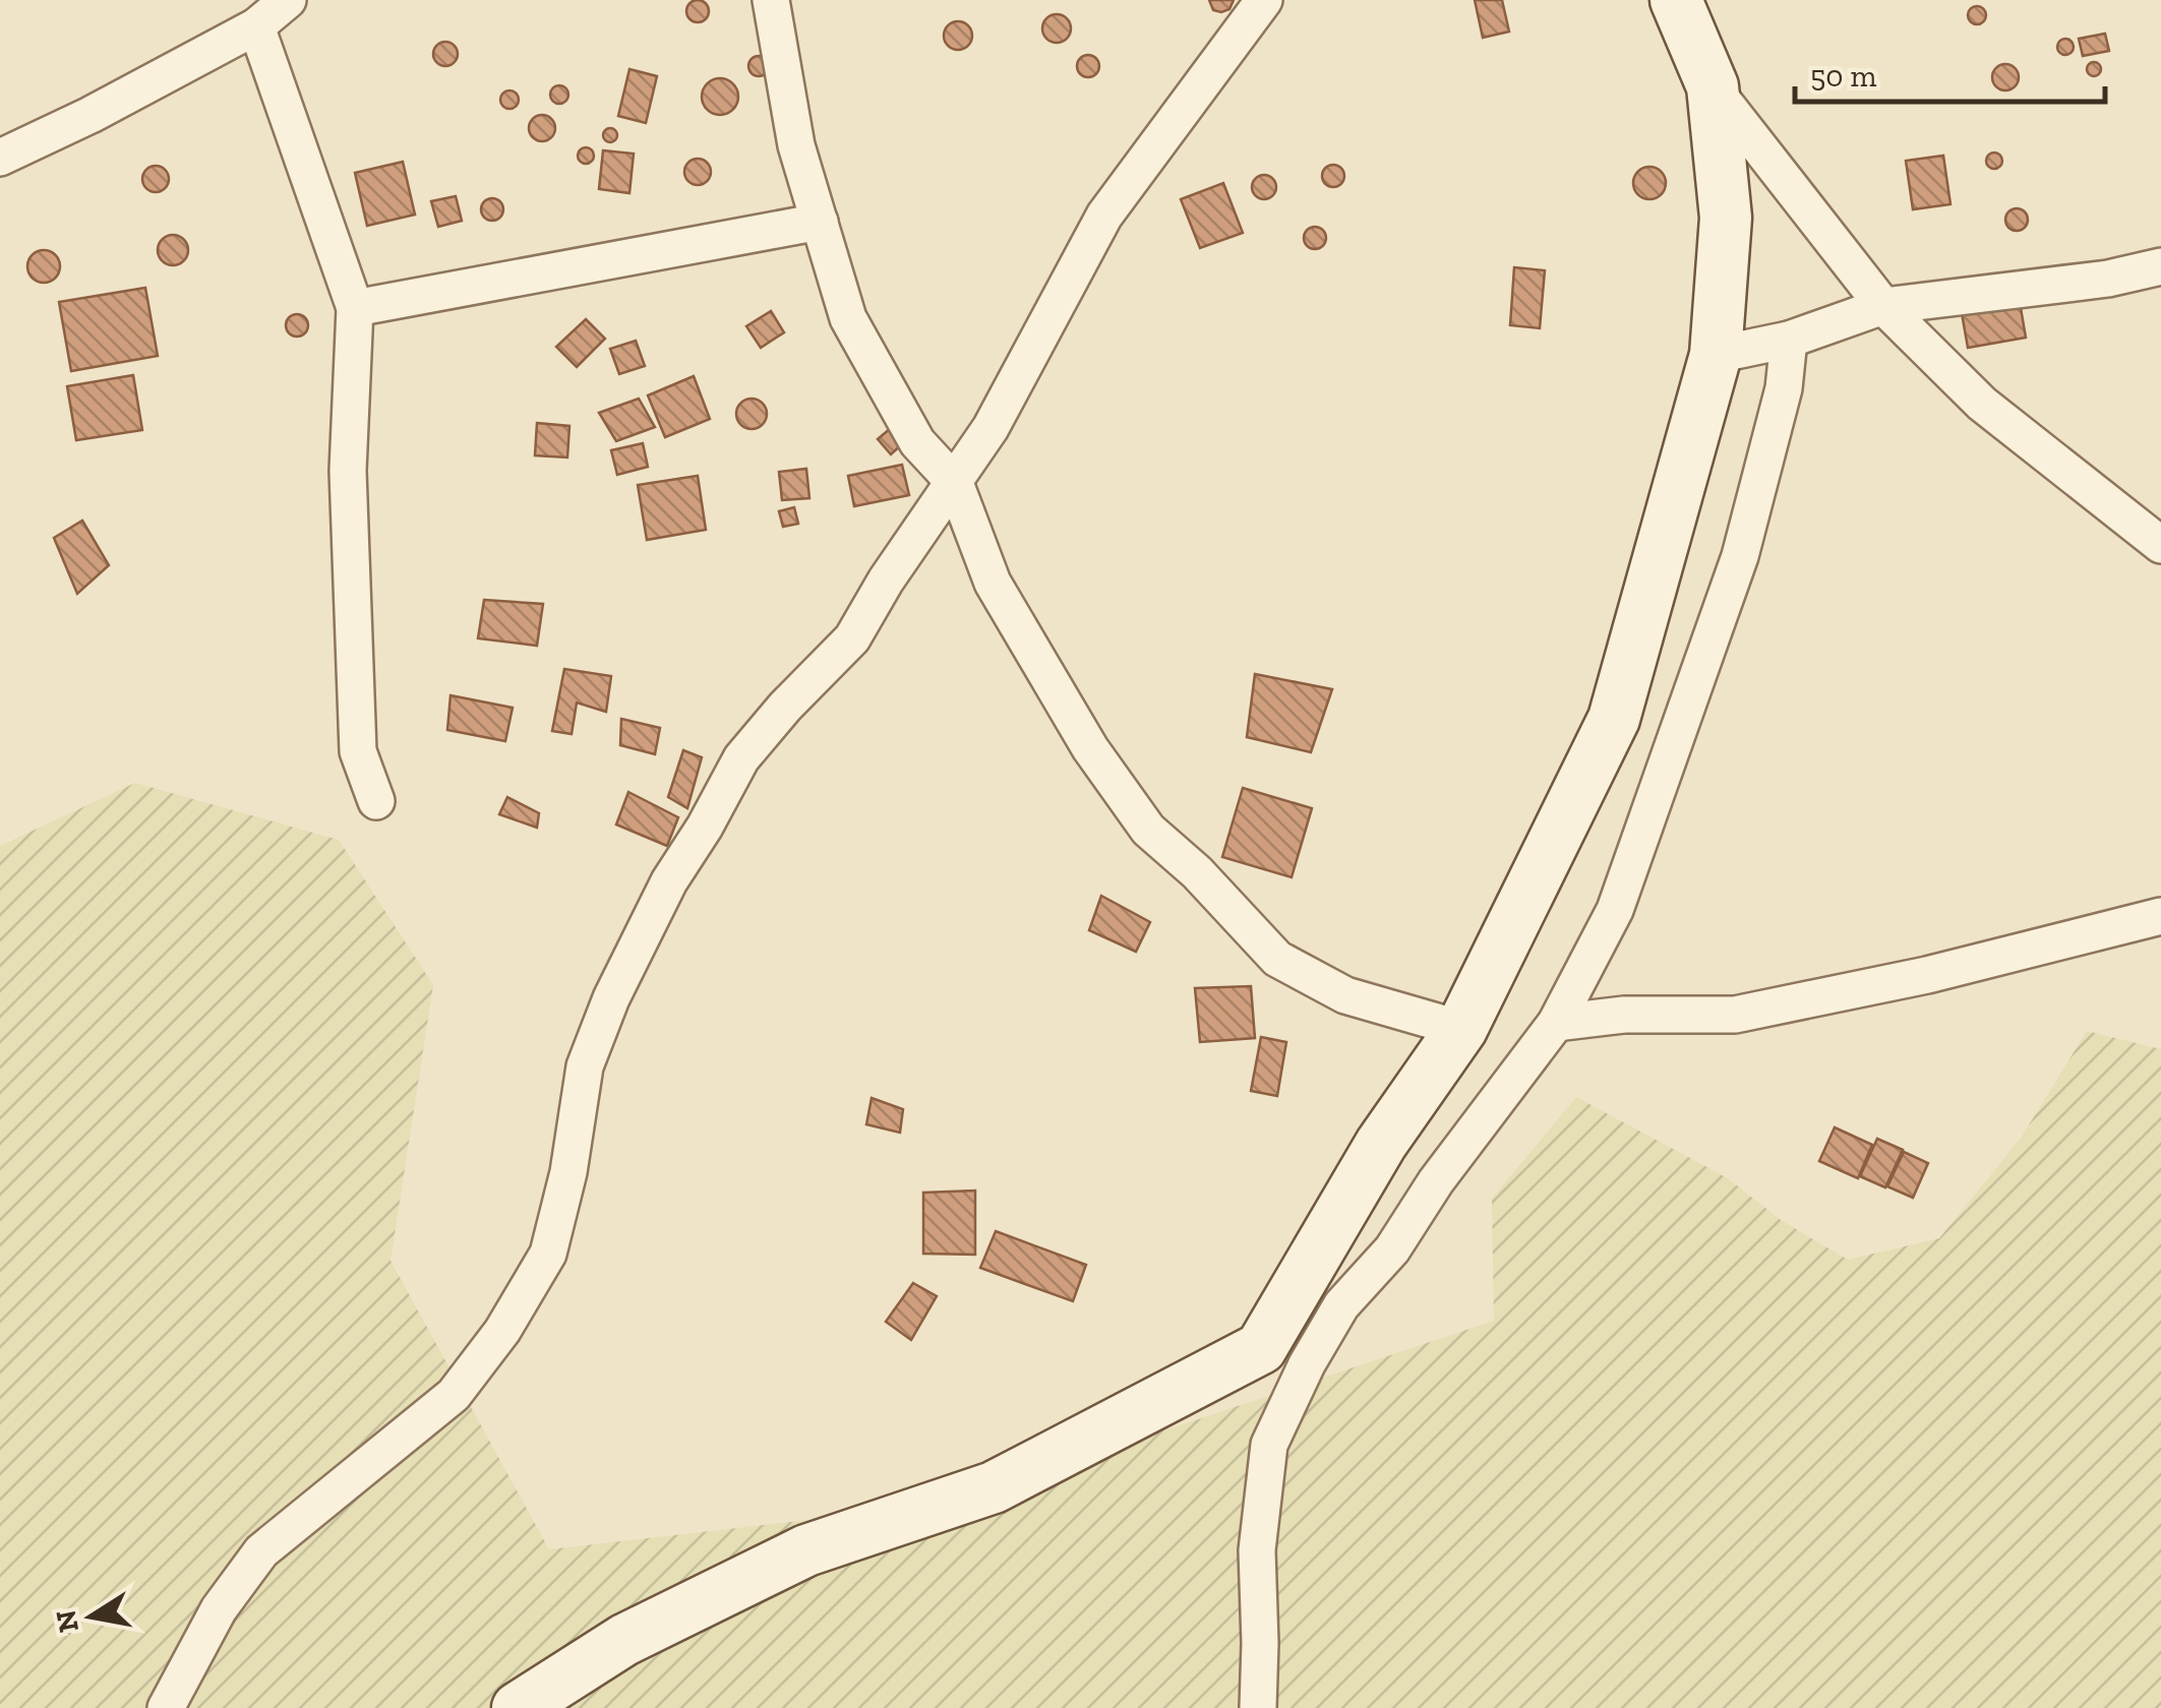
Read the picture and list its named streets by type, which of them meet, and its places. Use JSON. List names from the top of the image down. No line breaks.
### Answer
{"scale_bar":"50 m","north":"left"}
